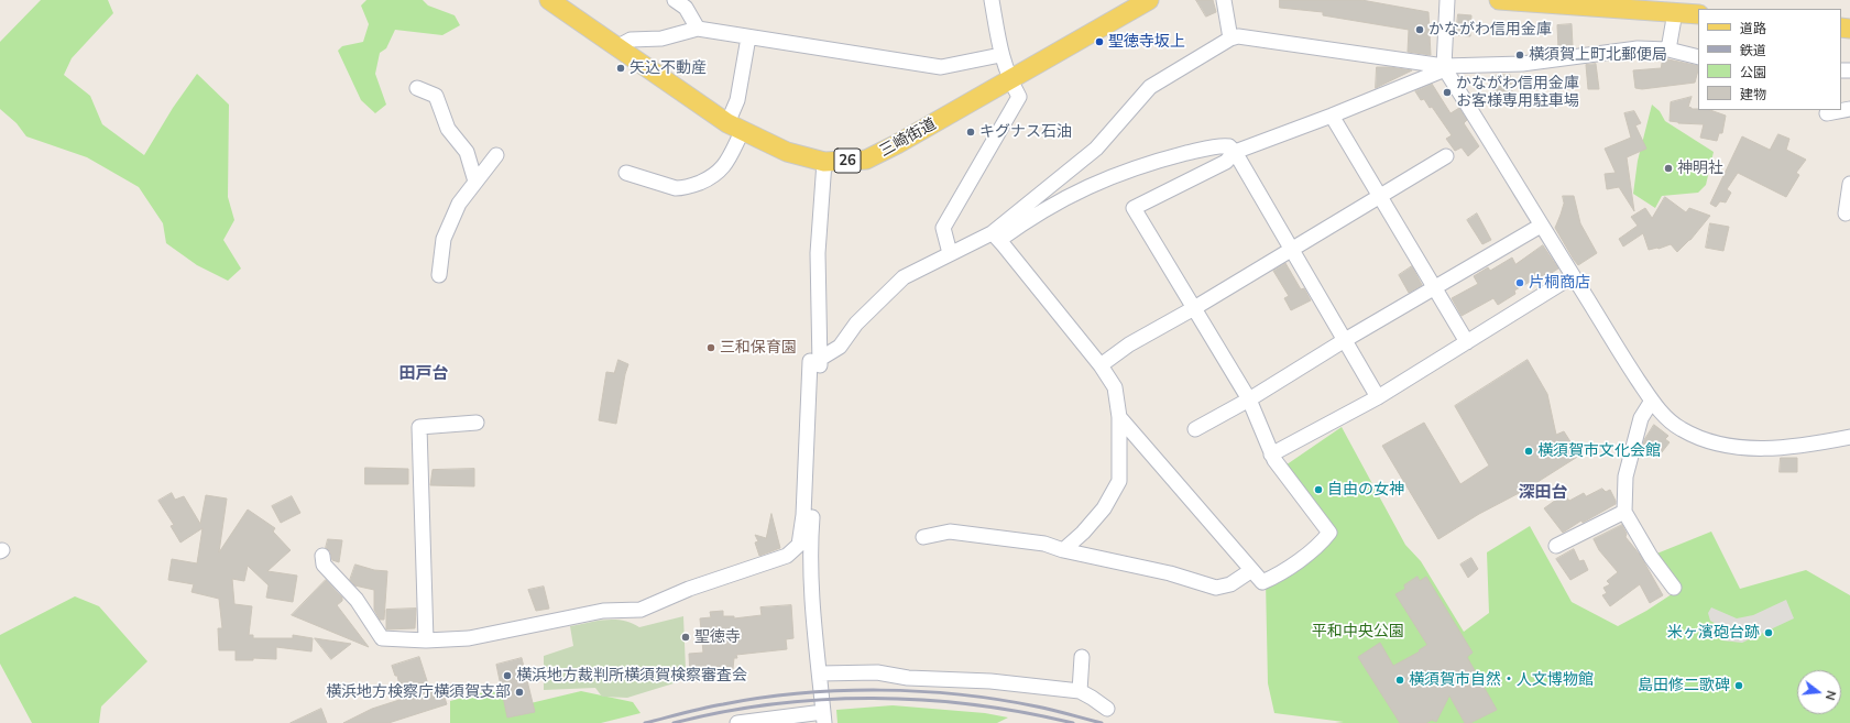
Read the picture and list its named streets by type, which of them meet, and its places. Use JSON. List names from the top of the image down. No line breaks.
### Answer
{"streets":{"main road":["三崎街道","26"]},"districts":["田戸台","深田台"],"parks":["平和中央公園"],"places":["かながわ信用金庫","聖徳寺坂上","横須賀上町北郵便局","矢込不動産","かながわ信用金庫 お客様専用駐車場","キグナス石油","神明社","片桐商店","三和保育園","横須賀市文化会館","自由の女神","米ヶ濱砲台跡","聖徳寺","横浜地方裁判所横須賀検察審査会","横須賀市自然・人文博物館","島田修二歌碑","横浜地方検察庁横須賀支部"],"legend":["道路","鉄道","公園","建物"],"north":"right"}
